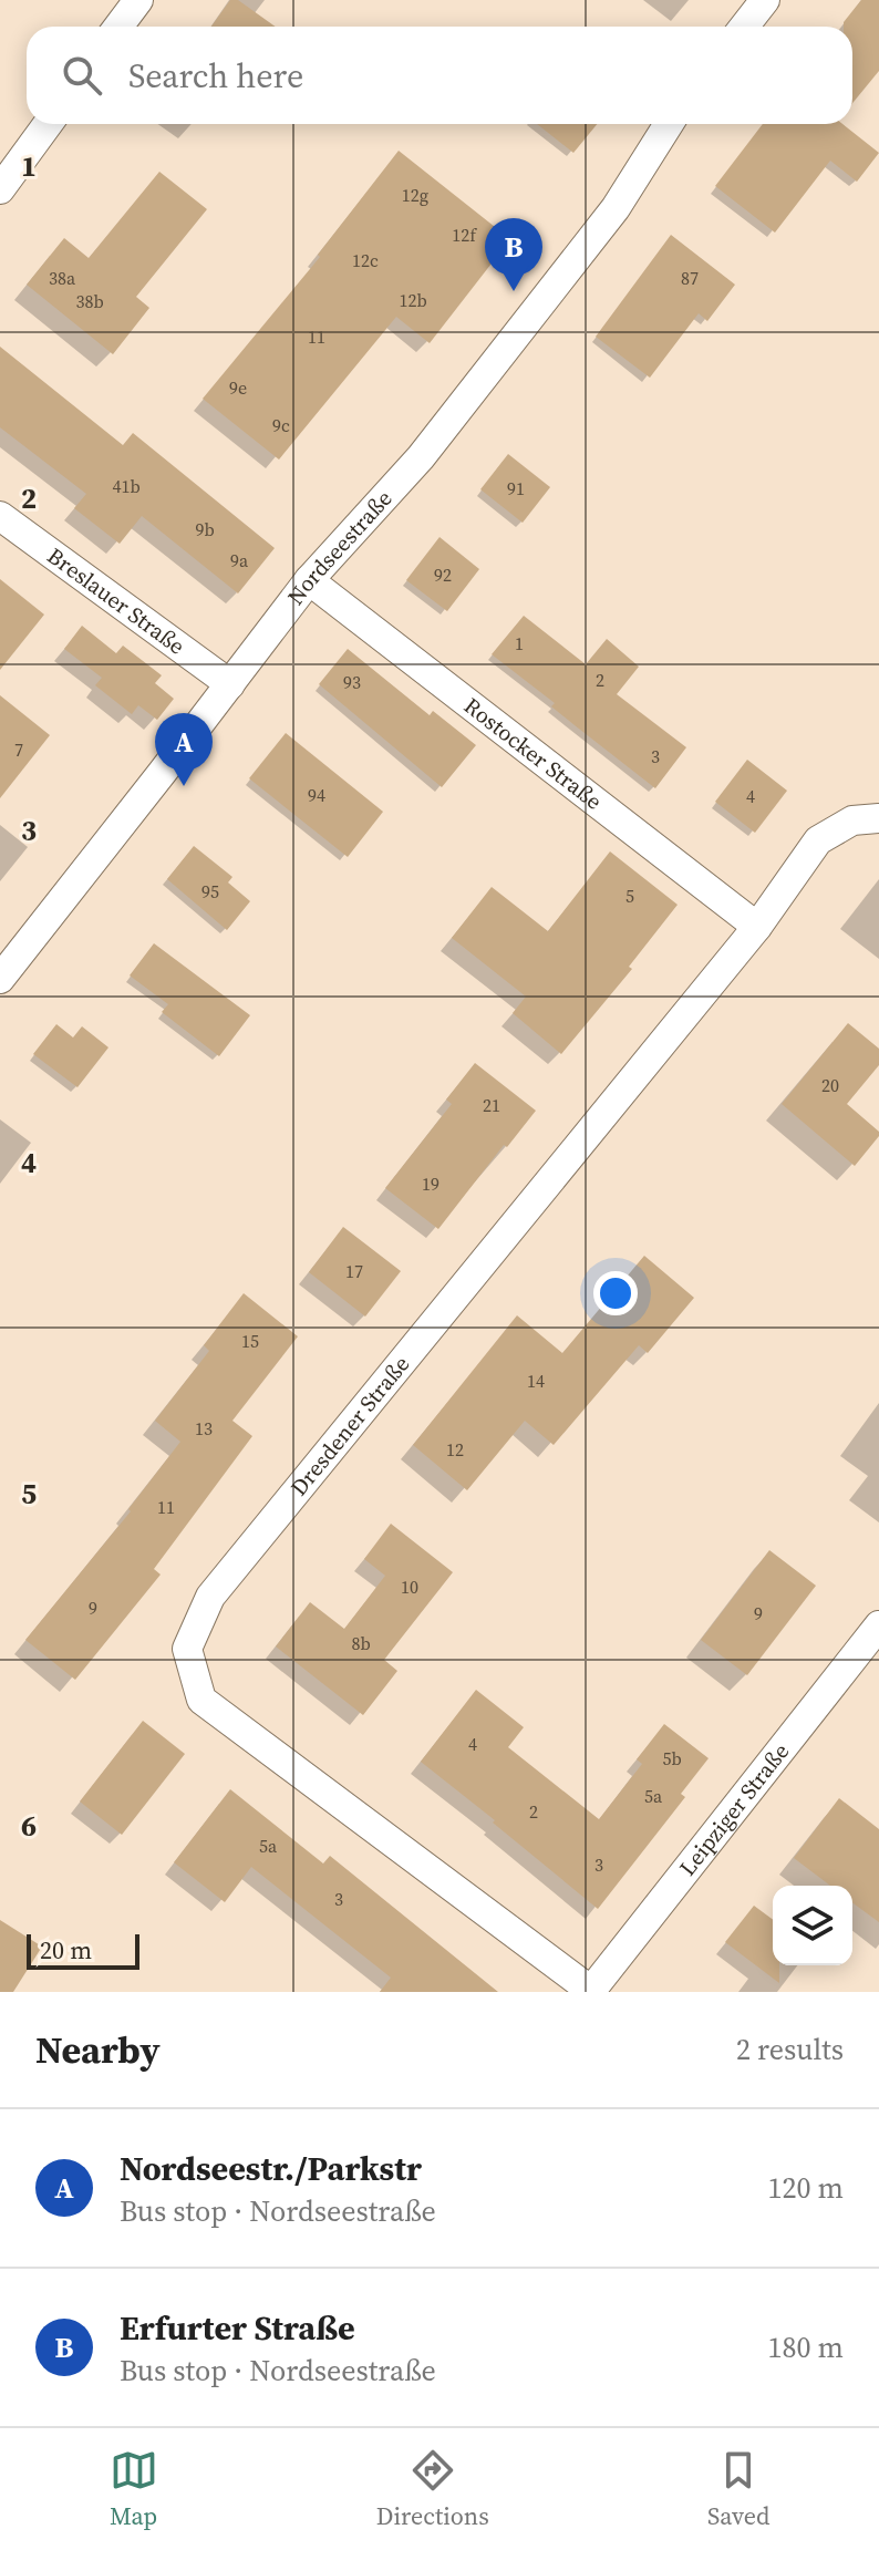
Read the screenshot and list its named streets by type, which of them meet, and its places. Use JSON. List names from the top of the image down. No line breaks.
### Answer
{"streets":{"street":["Nordseestraße","Breslauer Straße","Rostocker Straße","Dresdener Straße","Leipziger Straße"]},"crossings":[["Nordseestraße","Breslauer Straße"],["Nordseestraße","Rostocker Straße"],["Rostocker Straße","Dresdener Straße"],["Dresdener Straße","Leipziger Straße"]],"house_numbers":["12g","12f","12c","38a","87","12b","38b","11","9e","9c","41b","91","9b","9a","92","1","2","93","7","3","94","4","95","5","20","21","19","17","15","14","13","12","11","10","9","9","8b","4","5b","5a","2","5a","3","3"],"scale_bar":"20 m","page":{"search":"Search here","pins":["B","A"],"scale":"20 m","heading":["Nearby","2 results"],"list":[{"mark":"A","name":"Nordseestr./Parkstr","note":"Bus stop · Nordseestraße","value":"120 m"},{"mark":"B","name":"Erfurter Straße","note":"Bus stop · Nordseestraße","value":"180 m"}],"nav":["Map","Directions","Saved"]},"grid":{"rows":["1","2","3","4","5","6"]}}
